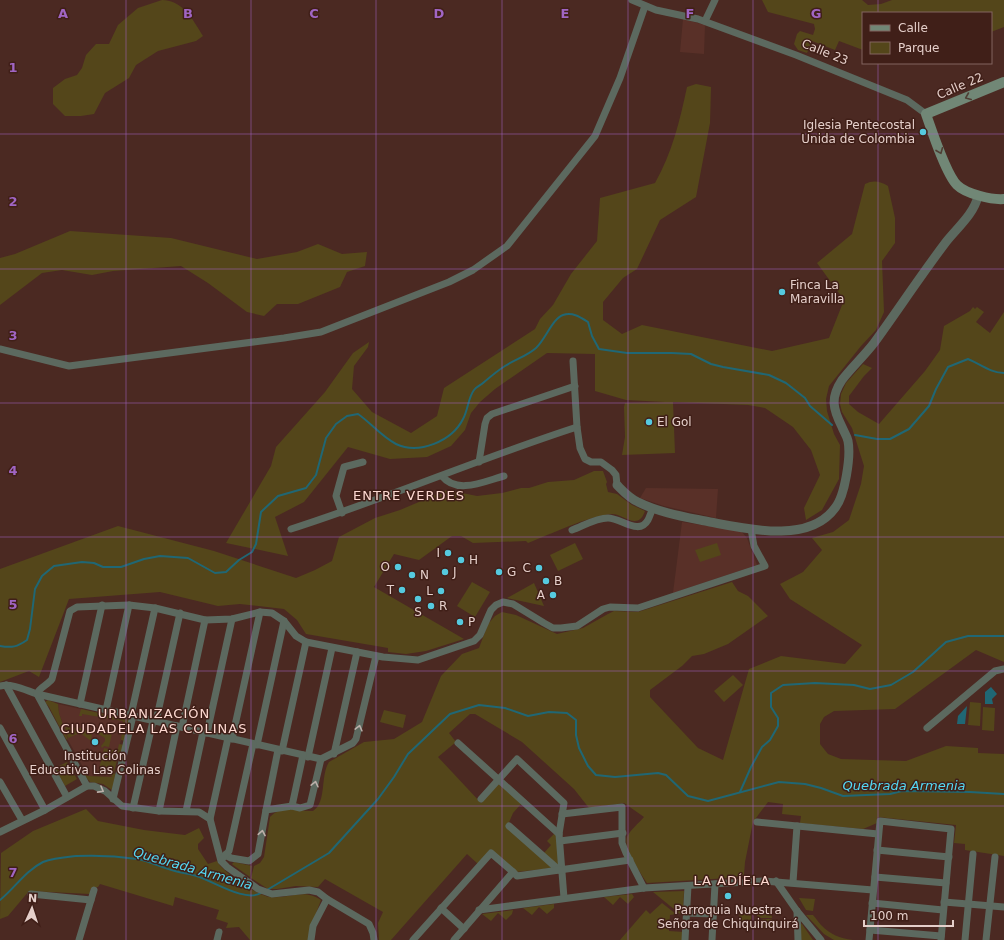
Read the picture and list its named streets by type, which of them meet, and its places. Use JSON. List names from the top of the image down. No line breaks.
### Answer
{"streets":{"main road":["Calle 22"],"street":["Calle 23"]},"crossings":[["Calle 23","Calle 22"]],"one_way":["Calle 22"],"districts":["ENTRE VERDES","URBANIZACIÓN CIUDADELA LAS COLINAS","LA ADÍELA"],"water":["Quebrada Armenia"],"places":["Iglesia Pentecostal Unida de Colombia","Finca La Maravilla","El Gol","I","H","O","C","J","G","N","B","T","L","A","S","R","P","Institución Educativa Las Colinas","Parroquia Nuestra Señora de Chiquinquirá"],"legend":["Calle","Parque"],"scale_bar":"100 m","north":"top","grid":{"columns":["A","B","C","D","E","F","G"],"rows":["1","2","3","4","5","6","7"]}}
